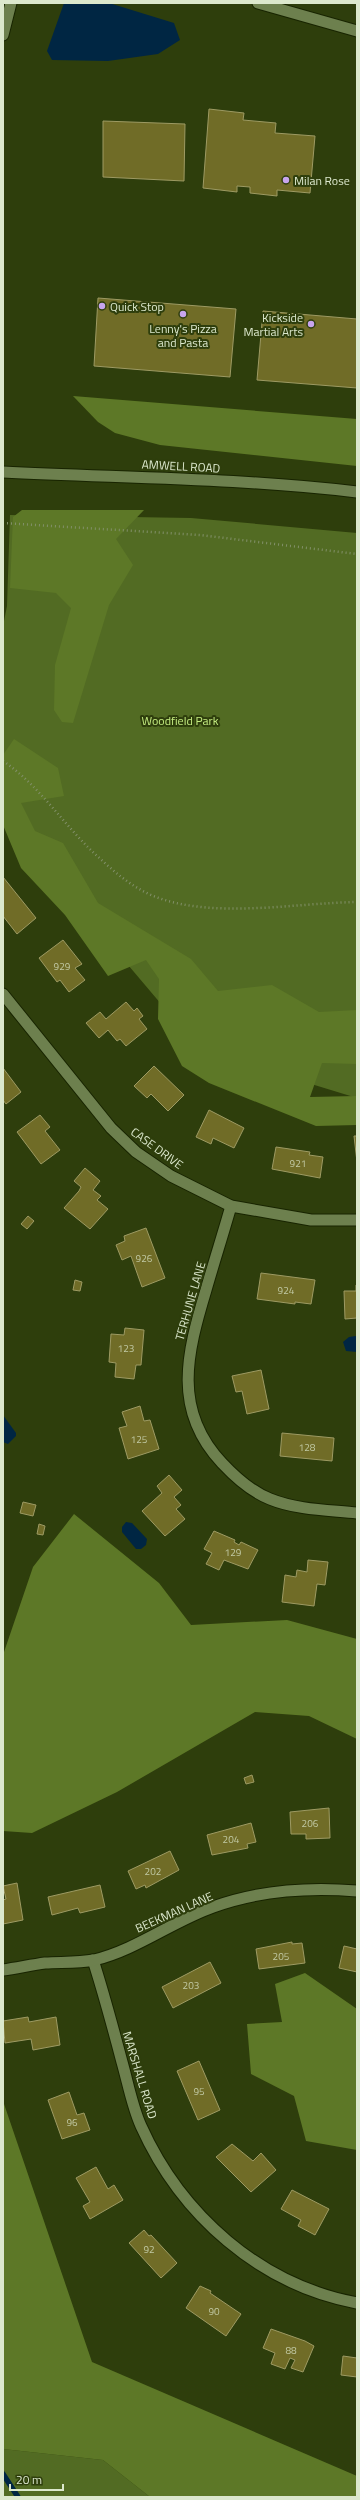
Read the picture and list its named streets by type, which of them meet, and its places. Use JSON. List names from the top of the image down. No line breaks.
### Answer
{"streets":{"street":["AMWELL ROAD","CASE DRIVE","TERHUNE LANE","BEEKMAN LANE","MARSHALL ROAD"]},"crossings":[["CASE DRIVE","TERHUNE LANE"],["BEEKMAN LANE","MARSHALL ROAD"]],"parks":["Woodfield Park"],"places":["Milan Rose","Quick Stop","Lenny's Pizza and Pasta","Kickside Martial Arts"],"house_numbers":["929","921","926","924","123","125","128","129","206","204","202","205","203","95","96","92","90","88"],"scale_bar":"20 m"}
